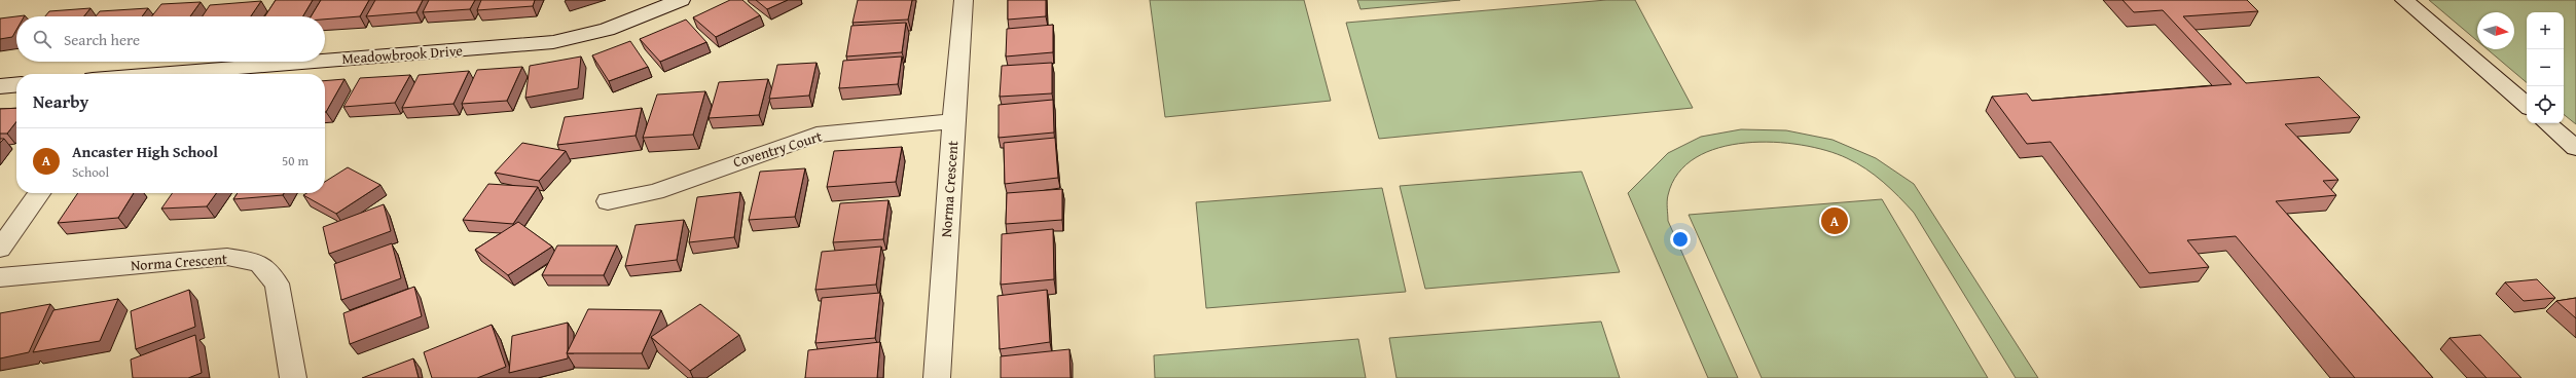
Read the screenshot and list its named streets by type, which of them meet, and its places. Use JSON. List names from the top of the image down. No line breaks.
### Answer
{"streets":{"street":["Meadowbrook Drive","Coventry Court","Norma Crescent"]},"crossings":[["Coventry Court","Norma Crescent"]],"north":"right","page":{"map_buttons":["+","−"],"search":"Search here","heading":"Nearby","list":[{"mark":"A","name":"Ancaster High School","note":"School","value":"50 m"}],"pins":"A"}}
